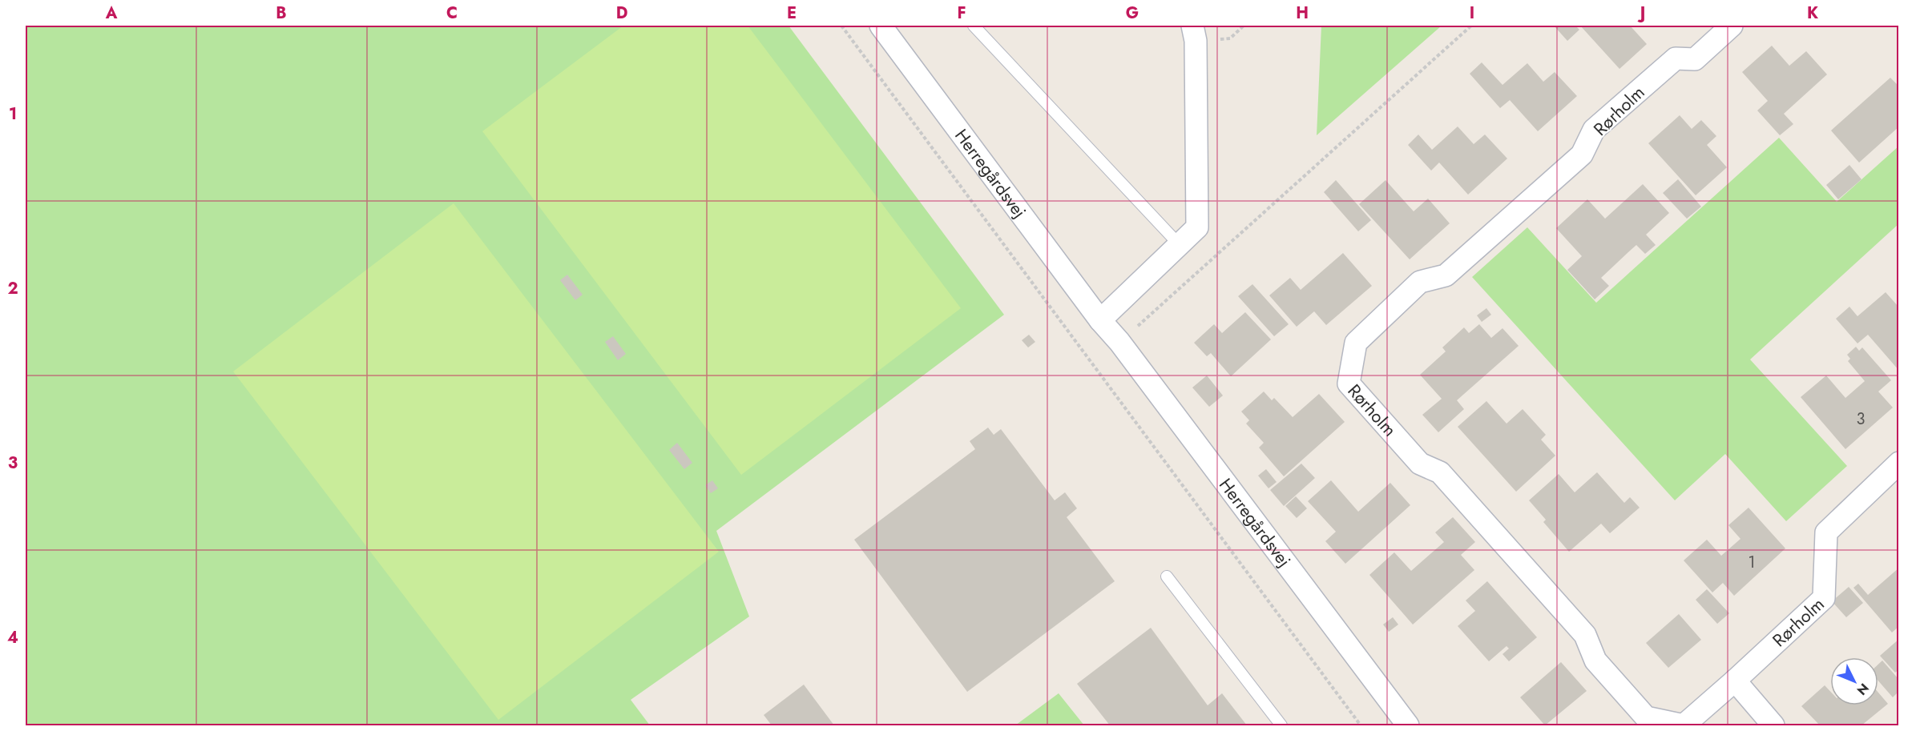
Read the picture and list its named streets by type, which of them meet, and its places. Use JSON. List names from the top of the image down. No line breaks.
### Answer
{"streets":{"street":["Rørholm","Herregårdsvej"]},"house_numbers":["3","1"],"north":"bottom right","grid":{"columns":["A","B","C","D","E","F","G","H","I","J","K"],"rows":["1","2","3","4"]}}
